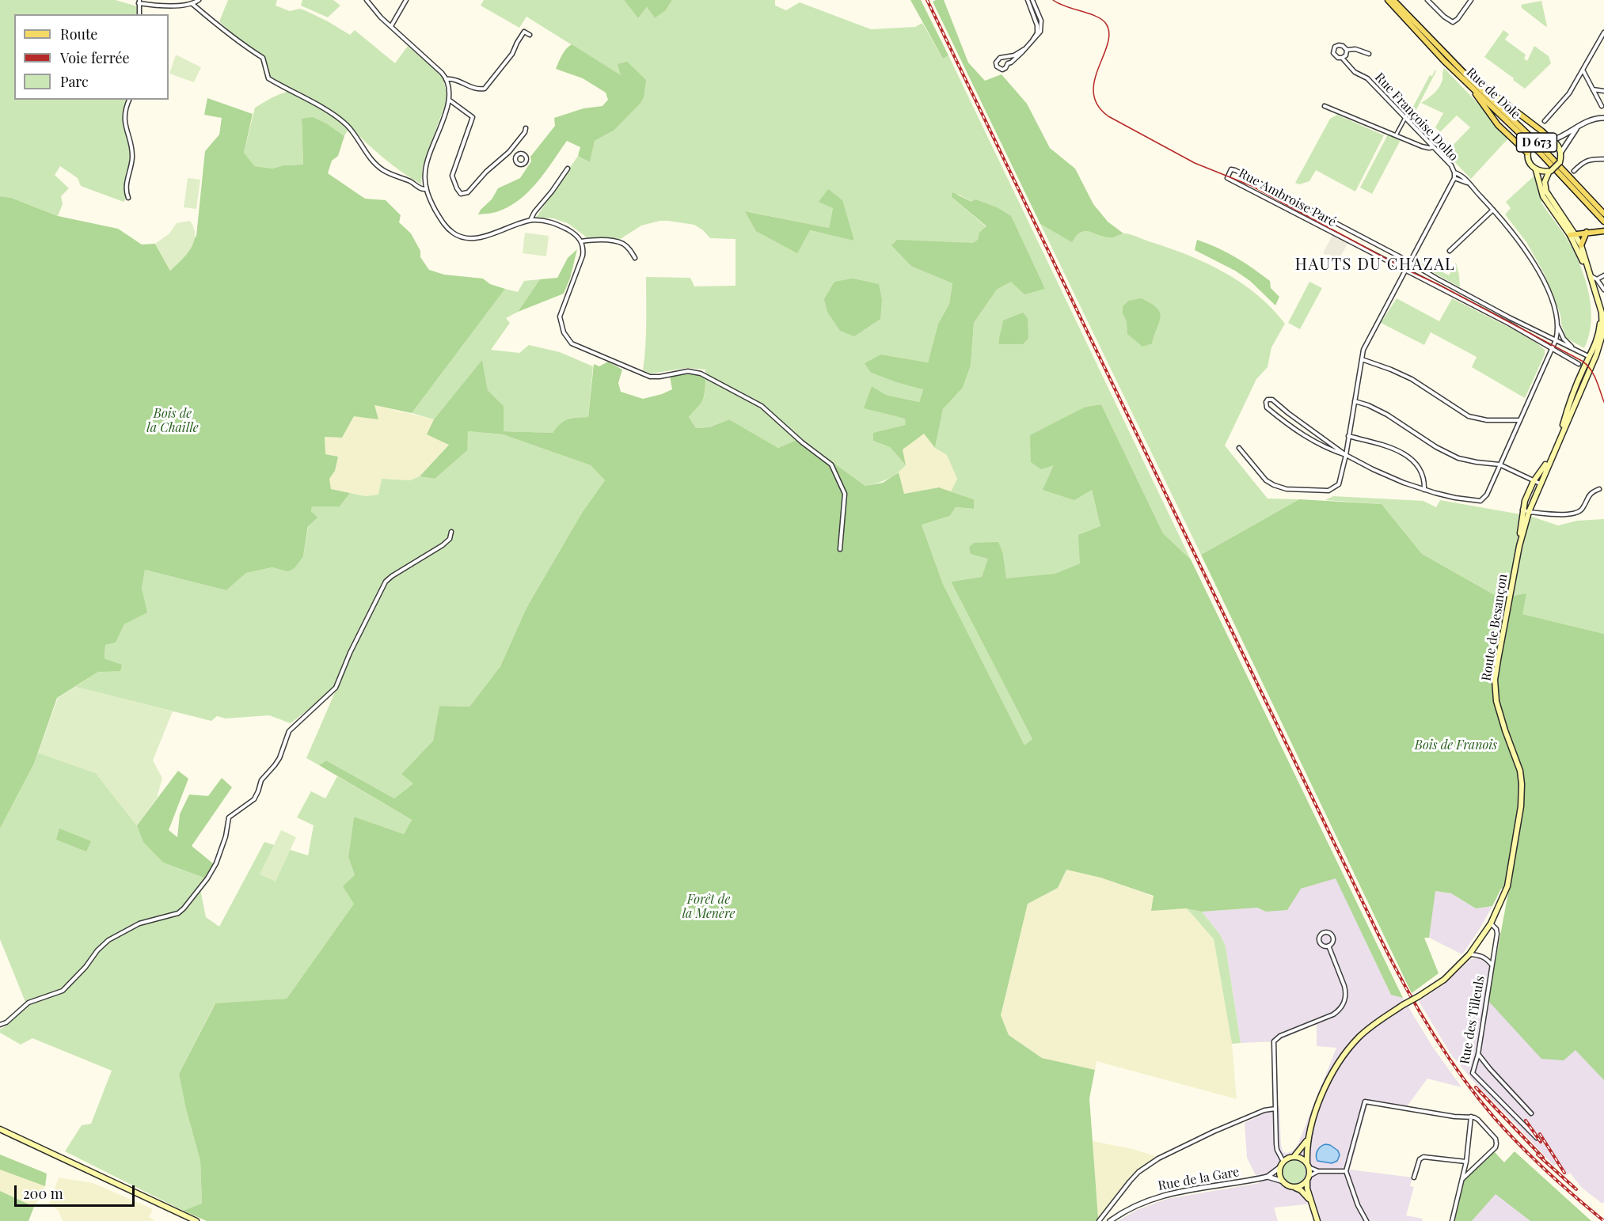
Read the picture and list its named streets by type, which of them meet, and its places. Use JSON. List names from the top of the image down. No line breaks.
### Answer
{"streets":{"main road":["Rue de Dole","D 673","Route de Besançon"],"street":["Rue Françoise Dolto","Rue Ambroise Paré","Rue des Tilleuls","Rue de la Gare"]},"crossings":[["Rue Françoise Dolto","Rue Ambroise Paré"],["Route de Besançon","Rue des Tilleuls"]],"districts":["HAUTS DU CHAZAL"],"parks":["Bois de la Chaille","Bois de Franois","Forêt de la Menère"],"legend":["Route","Voie ferrée","Parc"],"scale_bar":"200 m"}
